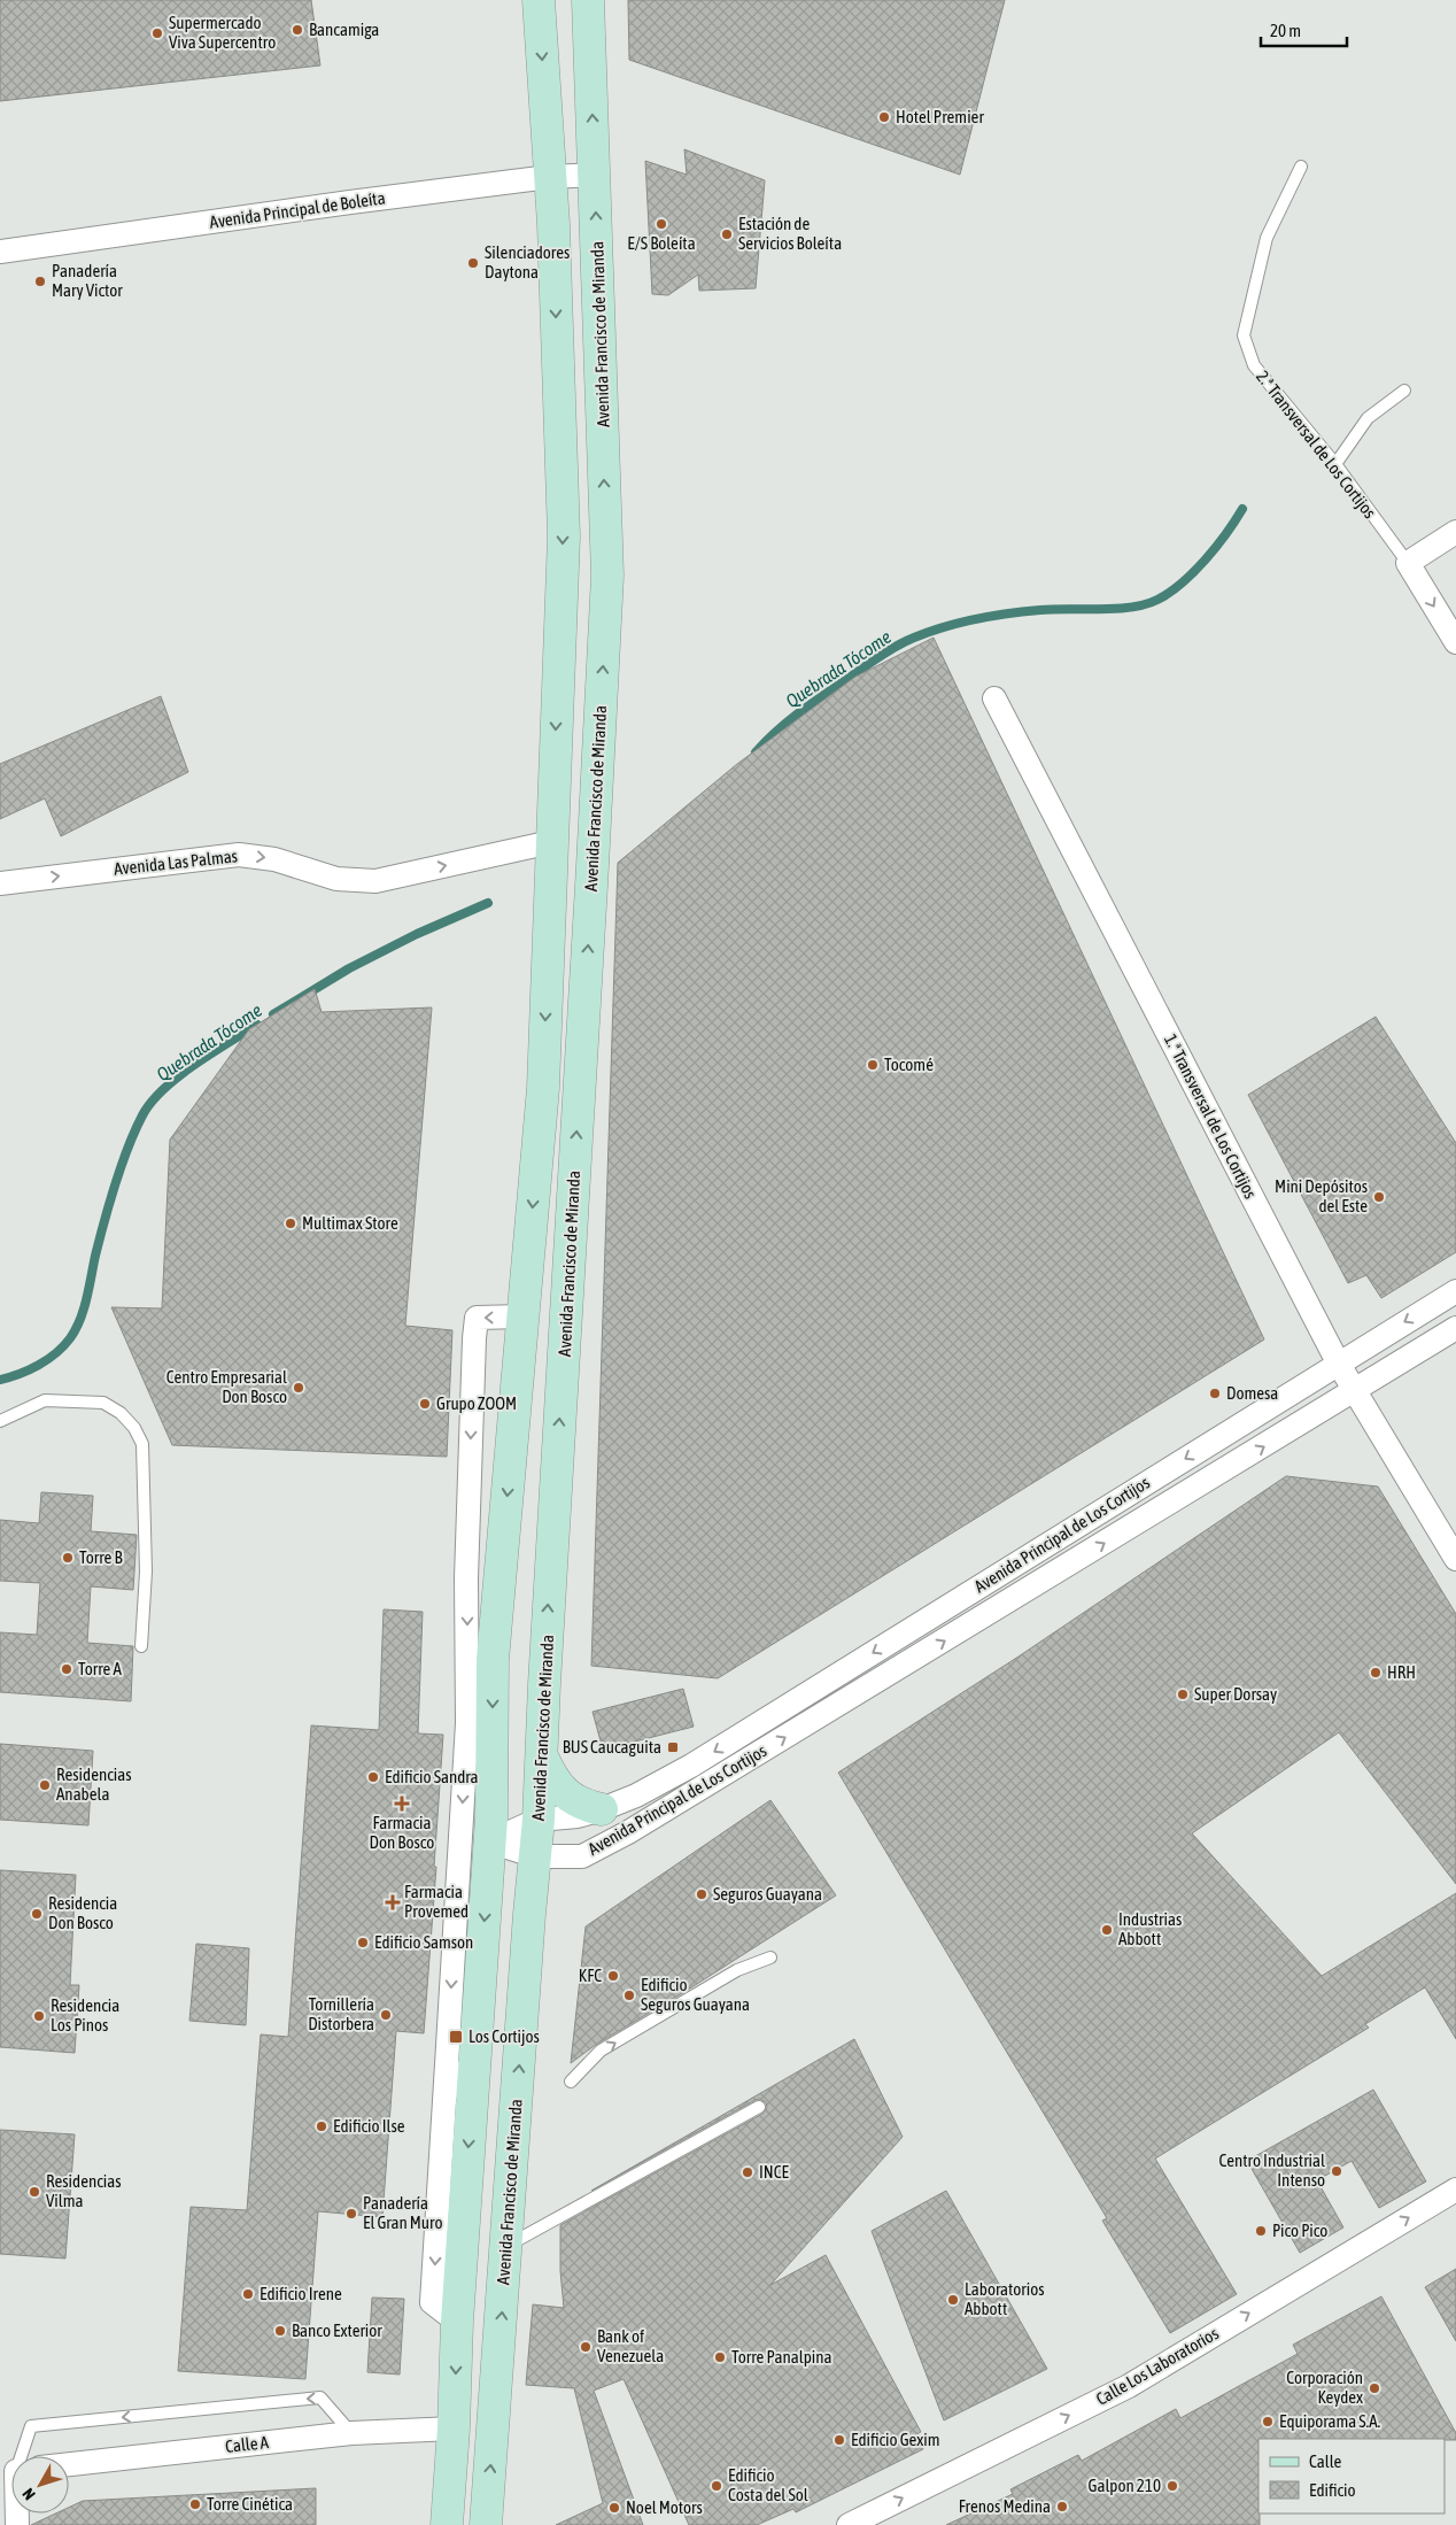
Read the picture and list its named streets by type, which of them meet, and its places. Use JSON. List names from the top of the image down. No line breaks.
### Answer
{"streets":{"main road":["Avenida Francisco de Miranda"],"street":["Avenida Principal de Boleíta","2.ª Transversal de Los Cortijos","Avenida Las Palmas","1.ª Transversal de Los Cortijos","Avenida Principal de Los Cortijos","Calle Los Laboratorios","Calle A"]},"crossings":[["Avenida Principal de Boleíta","Avenida Francisco de Miranda"],["Avenida Francisco de Miranda","Avenida Principal de Los Cortijos"],["1.ª Transversal de Los Cortijos","Avenida Principal de Los Cortijos"]],"one_way":["Avenida Las Palmas","Calle Los Laboratorios"],"water":["Quebrada Tócome"],"places":{"other":["Bancamiga","Supermercado Viva Supercentro","Hotel Premier","E/S Boleíta","Estación de Servicios Boleíta","Silenciadores Daytona","Panadería Mary Victor","Tocomé","Mini Depósitos del Este","Multimax Store","Centro Empresarial Don Bosco","Domesa","Grupo ZOOM","Torre B","Torre A","HRH","Super Dorsay","Edificio Sandra","Residencias Anabela","Seguros Guayana","Residencia Don Bosco","Industrias Abbott","Edificio Samson","KFC","Edificio Seguros Guayana","Tornillería Distorbera","Residencia Los Pinos","Edificio Ilse","Centro Industrial Intenso","INCE","Residencias Vilma","Panadería El Gran Muro","Pico Pico","Edificio Irene","Laboratorios Abbott","Banco Exterior","Bank of Venezuela","Torre Panalpina","Corporación Keydex","Equiporama S.A.","Edificio Gexim","Edificio Costa del Sol","Galpon 210","Torre Cinética","Frenos Medina","Noel Motors"],"transit":["BUS Caucaguita","Los Cortijos"],"health":["Farmacia Don Bosco","Farmacia Provemed"]},"legend":["Calle","Edificio"],"scale_bar":"20 m","north":"bottom left"}
